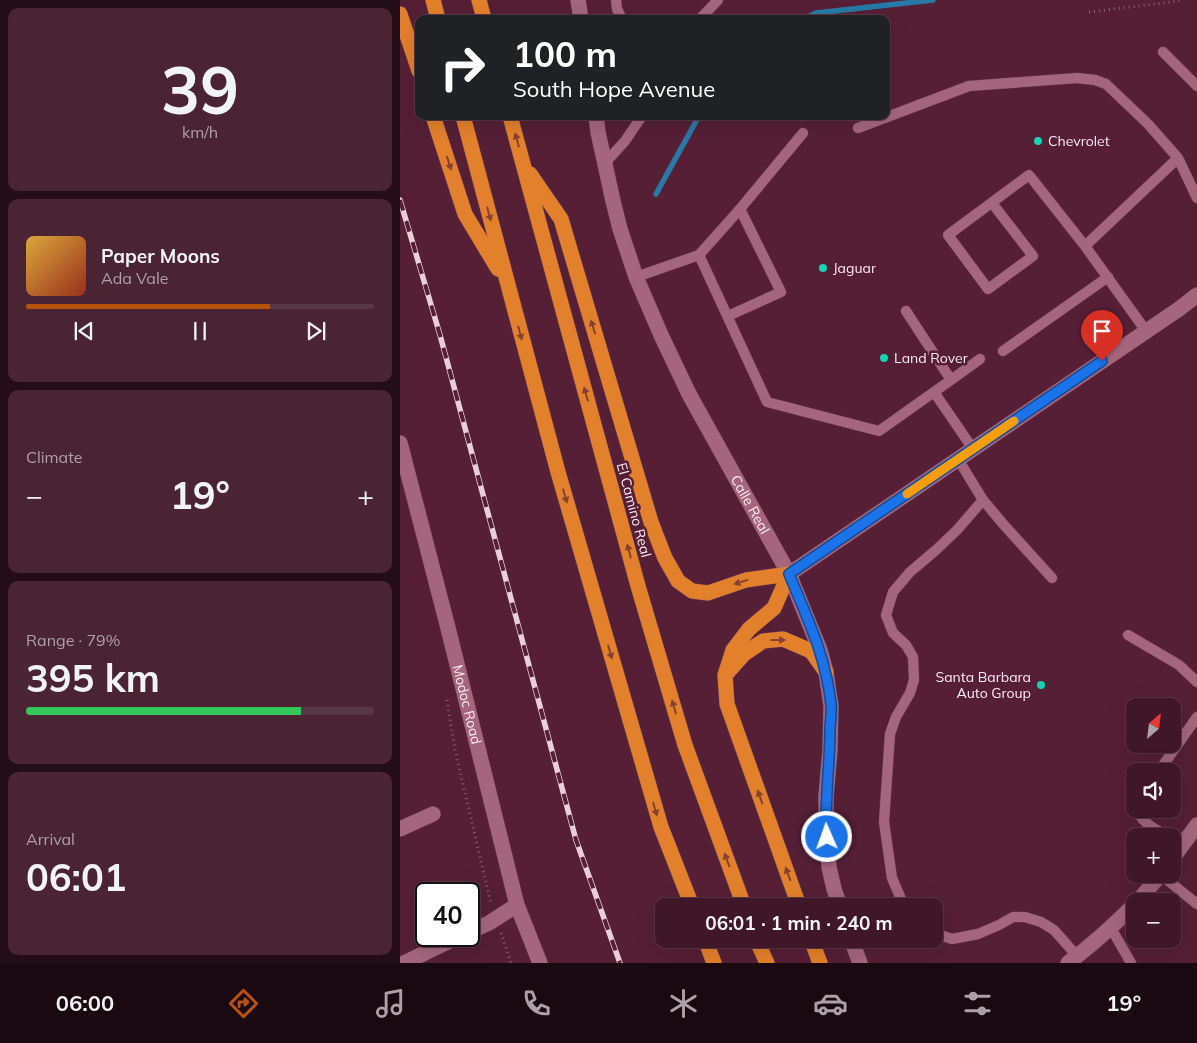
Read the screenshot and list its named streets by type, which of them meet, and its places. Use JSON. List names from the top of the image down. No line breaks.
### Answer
{"streets":{"highway":["El Camino Real"],"street":["Calle Real","Modoc Road"]},"places":["Chevrolet","Jaguar","Land Rover","Santa Barbara Auto Group"],"north":"top right","page":{"tile":[["39","km/h"],"Climate",["Range · 79%","395 km"],["Arrival","06:01"]],"turn":["100 m","South Hope Avenue"],"song":["Paper Moons","Ada Vale"],"heat":["−","19°","+"],"map_buttons":["+","−"],"limit":"40","trip":"06:01 · 1 min · 240 m","tabs":["06:00","19°"]}}
